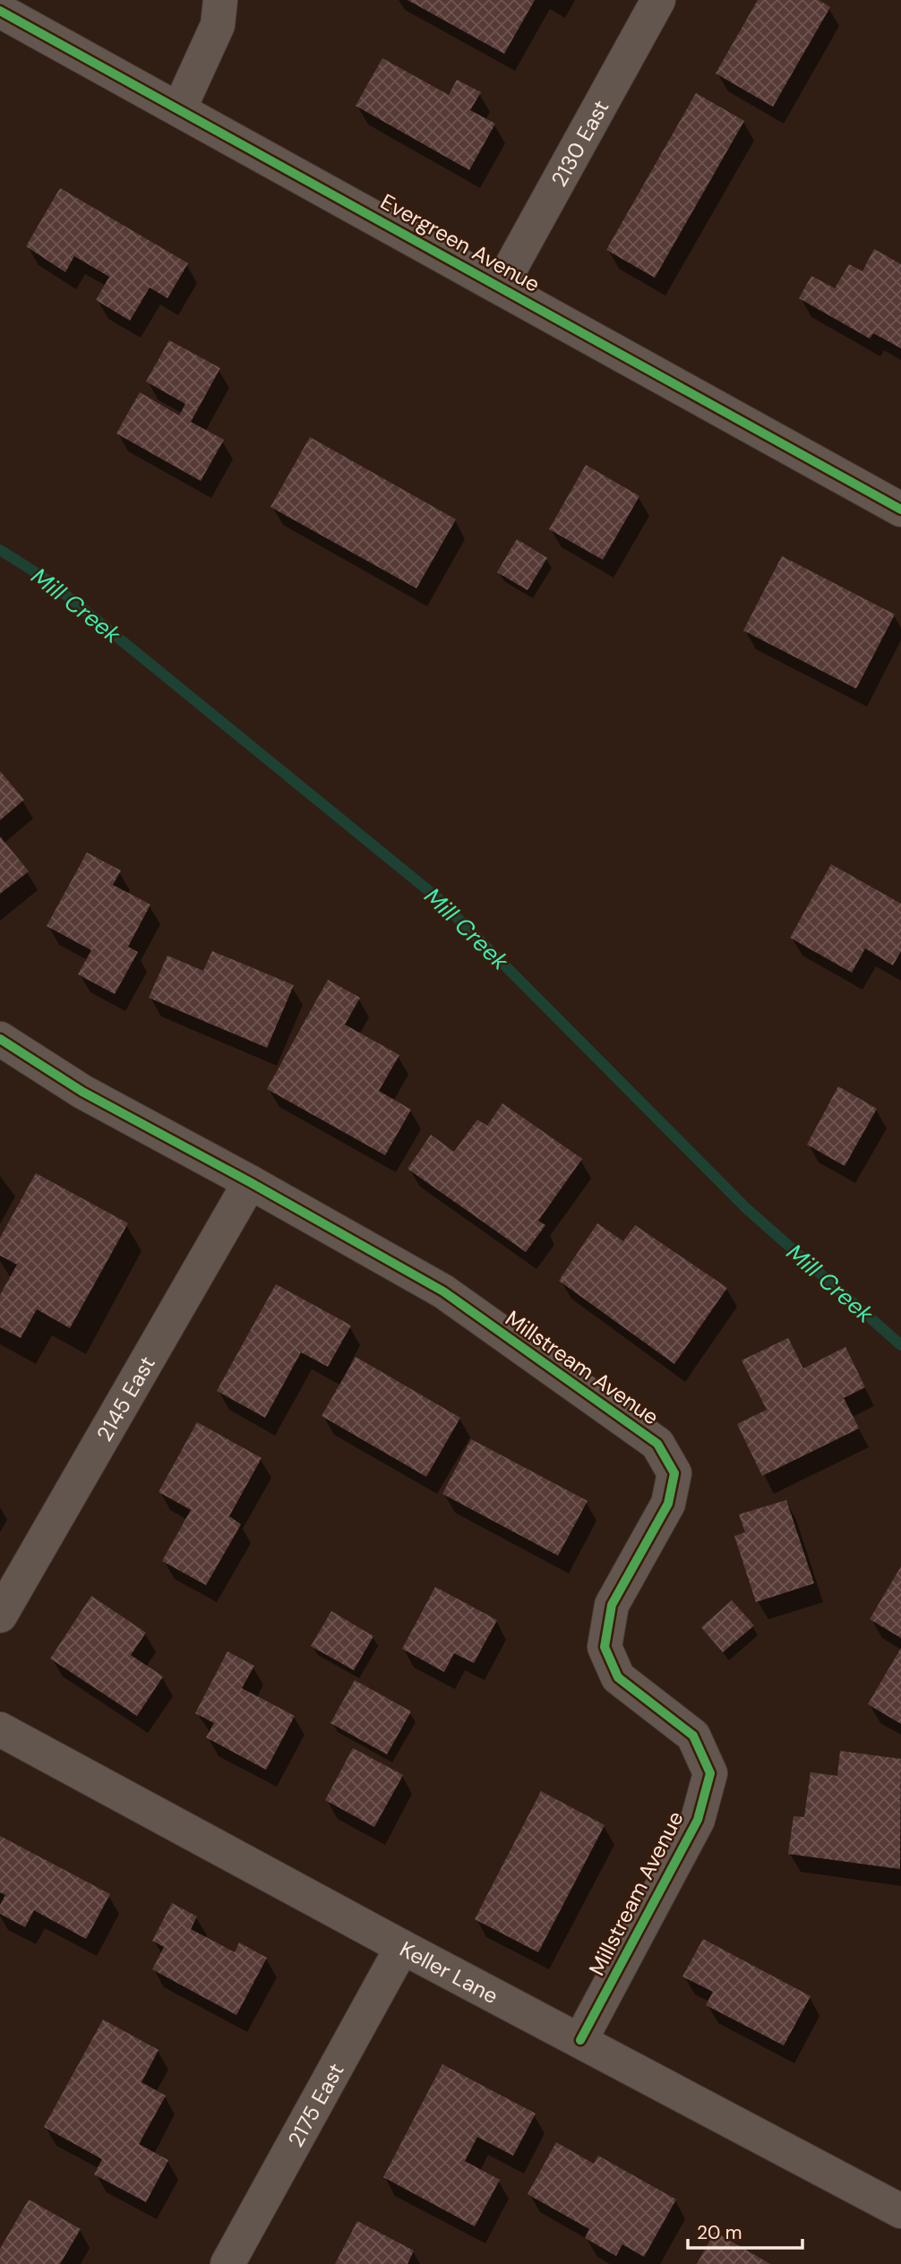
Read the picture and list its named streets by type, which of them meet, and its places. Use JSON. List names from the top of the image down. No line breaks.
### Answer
{"streets":{"street":["2130 East","Evergreen Avenue","Millstream Avenue","2145 East","Keller Lane","2175 East"]},"crossings":[["2130 East","Evergreen Avenue"],["Millstream Avenue","2145 East"],["Millstream Avenue","Keller Lane"],["Keller Lane","2175 East"]],"water":["Mill Creek"],"scale_bar":"20 m"}
